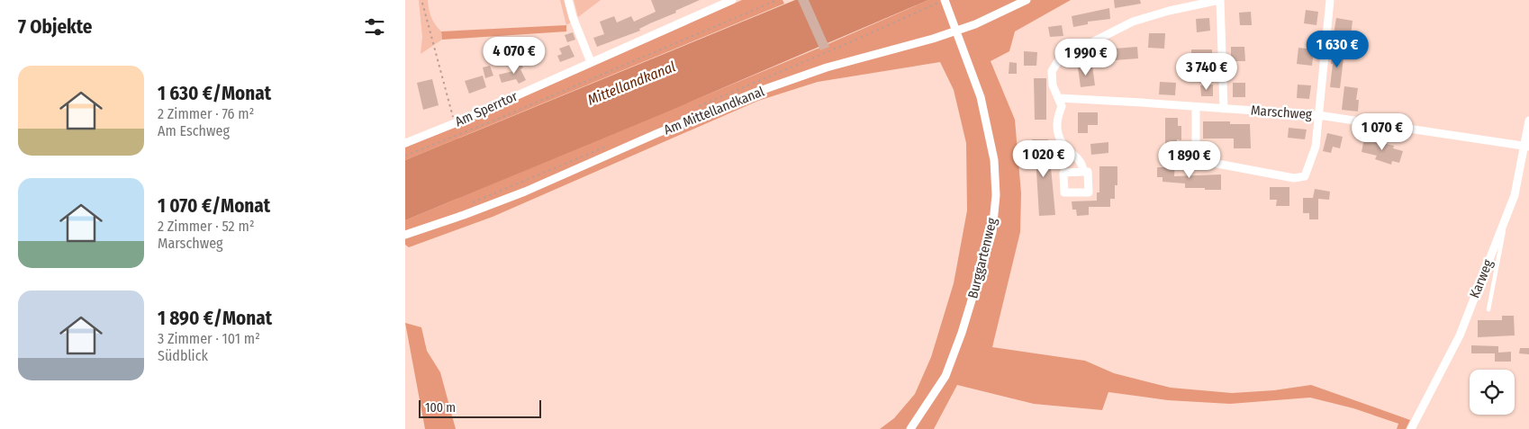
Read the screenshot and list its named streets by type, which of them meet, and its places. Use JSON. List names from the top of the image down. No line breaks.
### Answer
{"streets":{"street":["Am Sperrtor","Am Mittellandkanal","Marschweg","Burggartenweg","Karweg"]},"crossings":[["Am Mittellandkanal","Burggartenweg"],["Marschweg","Karweg"]],"water":["Mittellandkanal"],"scale_bar":"100 m","page":{"heading":"7 Objekte","price":["1 630 €","4 070 €","1 990 €","3 740 €","1 070 €","1 020 €","1 890 €"],"list":[{"name":"1 630 €/Monat","note":"2 Zimmer · 76 m² · Am Eschweg"},{"name":"1 070 €/Monat","note":"2 Zimmer · 52 m² · Marschweg"},{"name":"1 890 €/Monat","note":"3 Zimmer · 101 m² · Südblick"}],"scale":"100 m"}}
